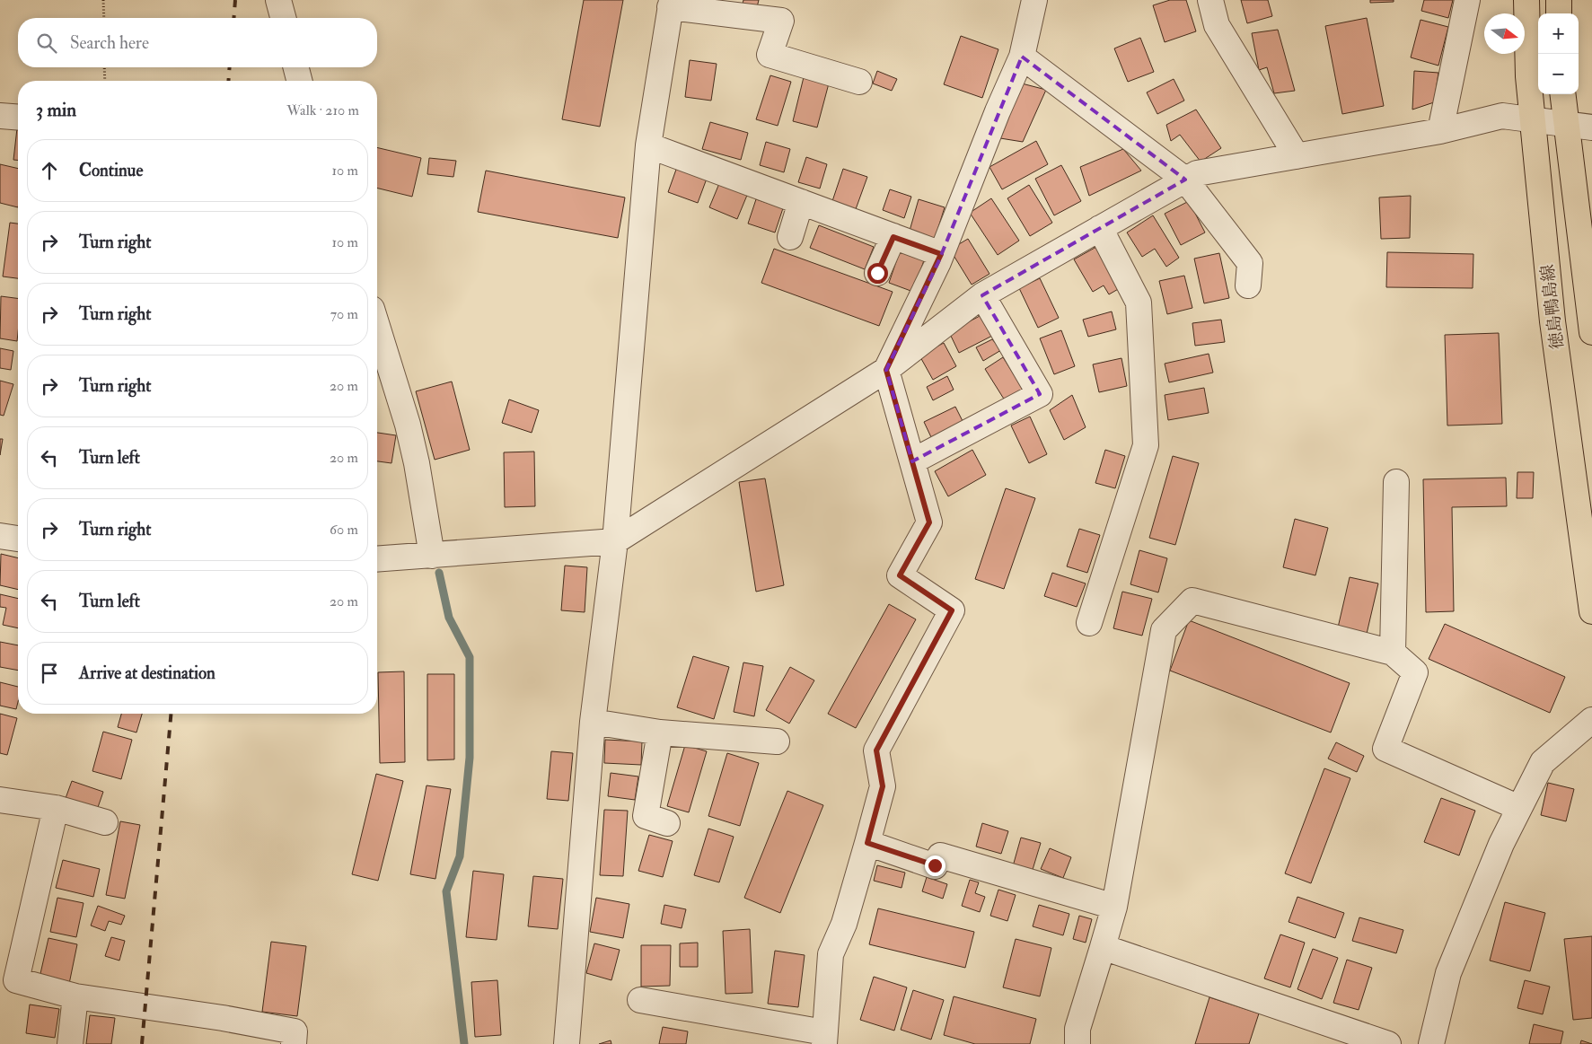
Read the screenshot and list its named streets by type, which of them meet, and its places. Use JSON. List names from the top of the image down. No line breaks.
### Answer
{"streets":{"main road":["徳島鴨島線"]},"north":"right","page":{"map_buttons":["+","−"],"search":"Search here","heading":["3 min","Walk · 210 m"],"list":[["Continue","10 m"],["Turn right","10 m"],["Turn right","70 m"],["Turn right","20 m"],["Turn left","20 m"],["Turn right","60 m"],["Turn left","20 m"],"Arrive at destination"]}}
